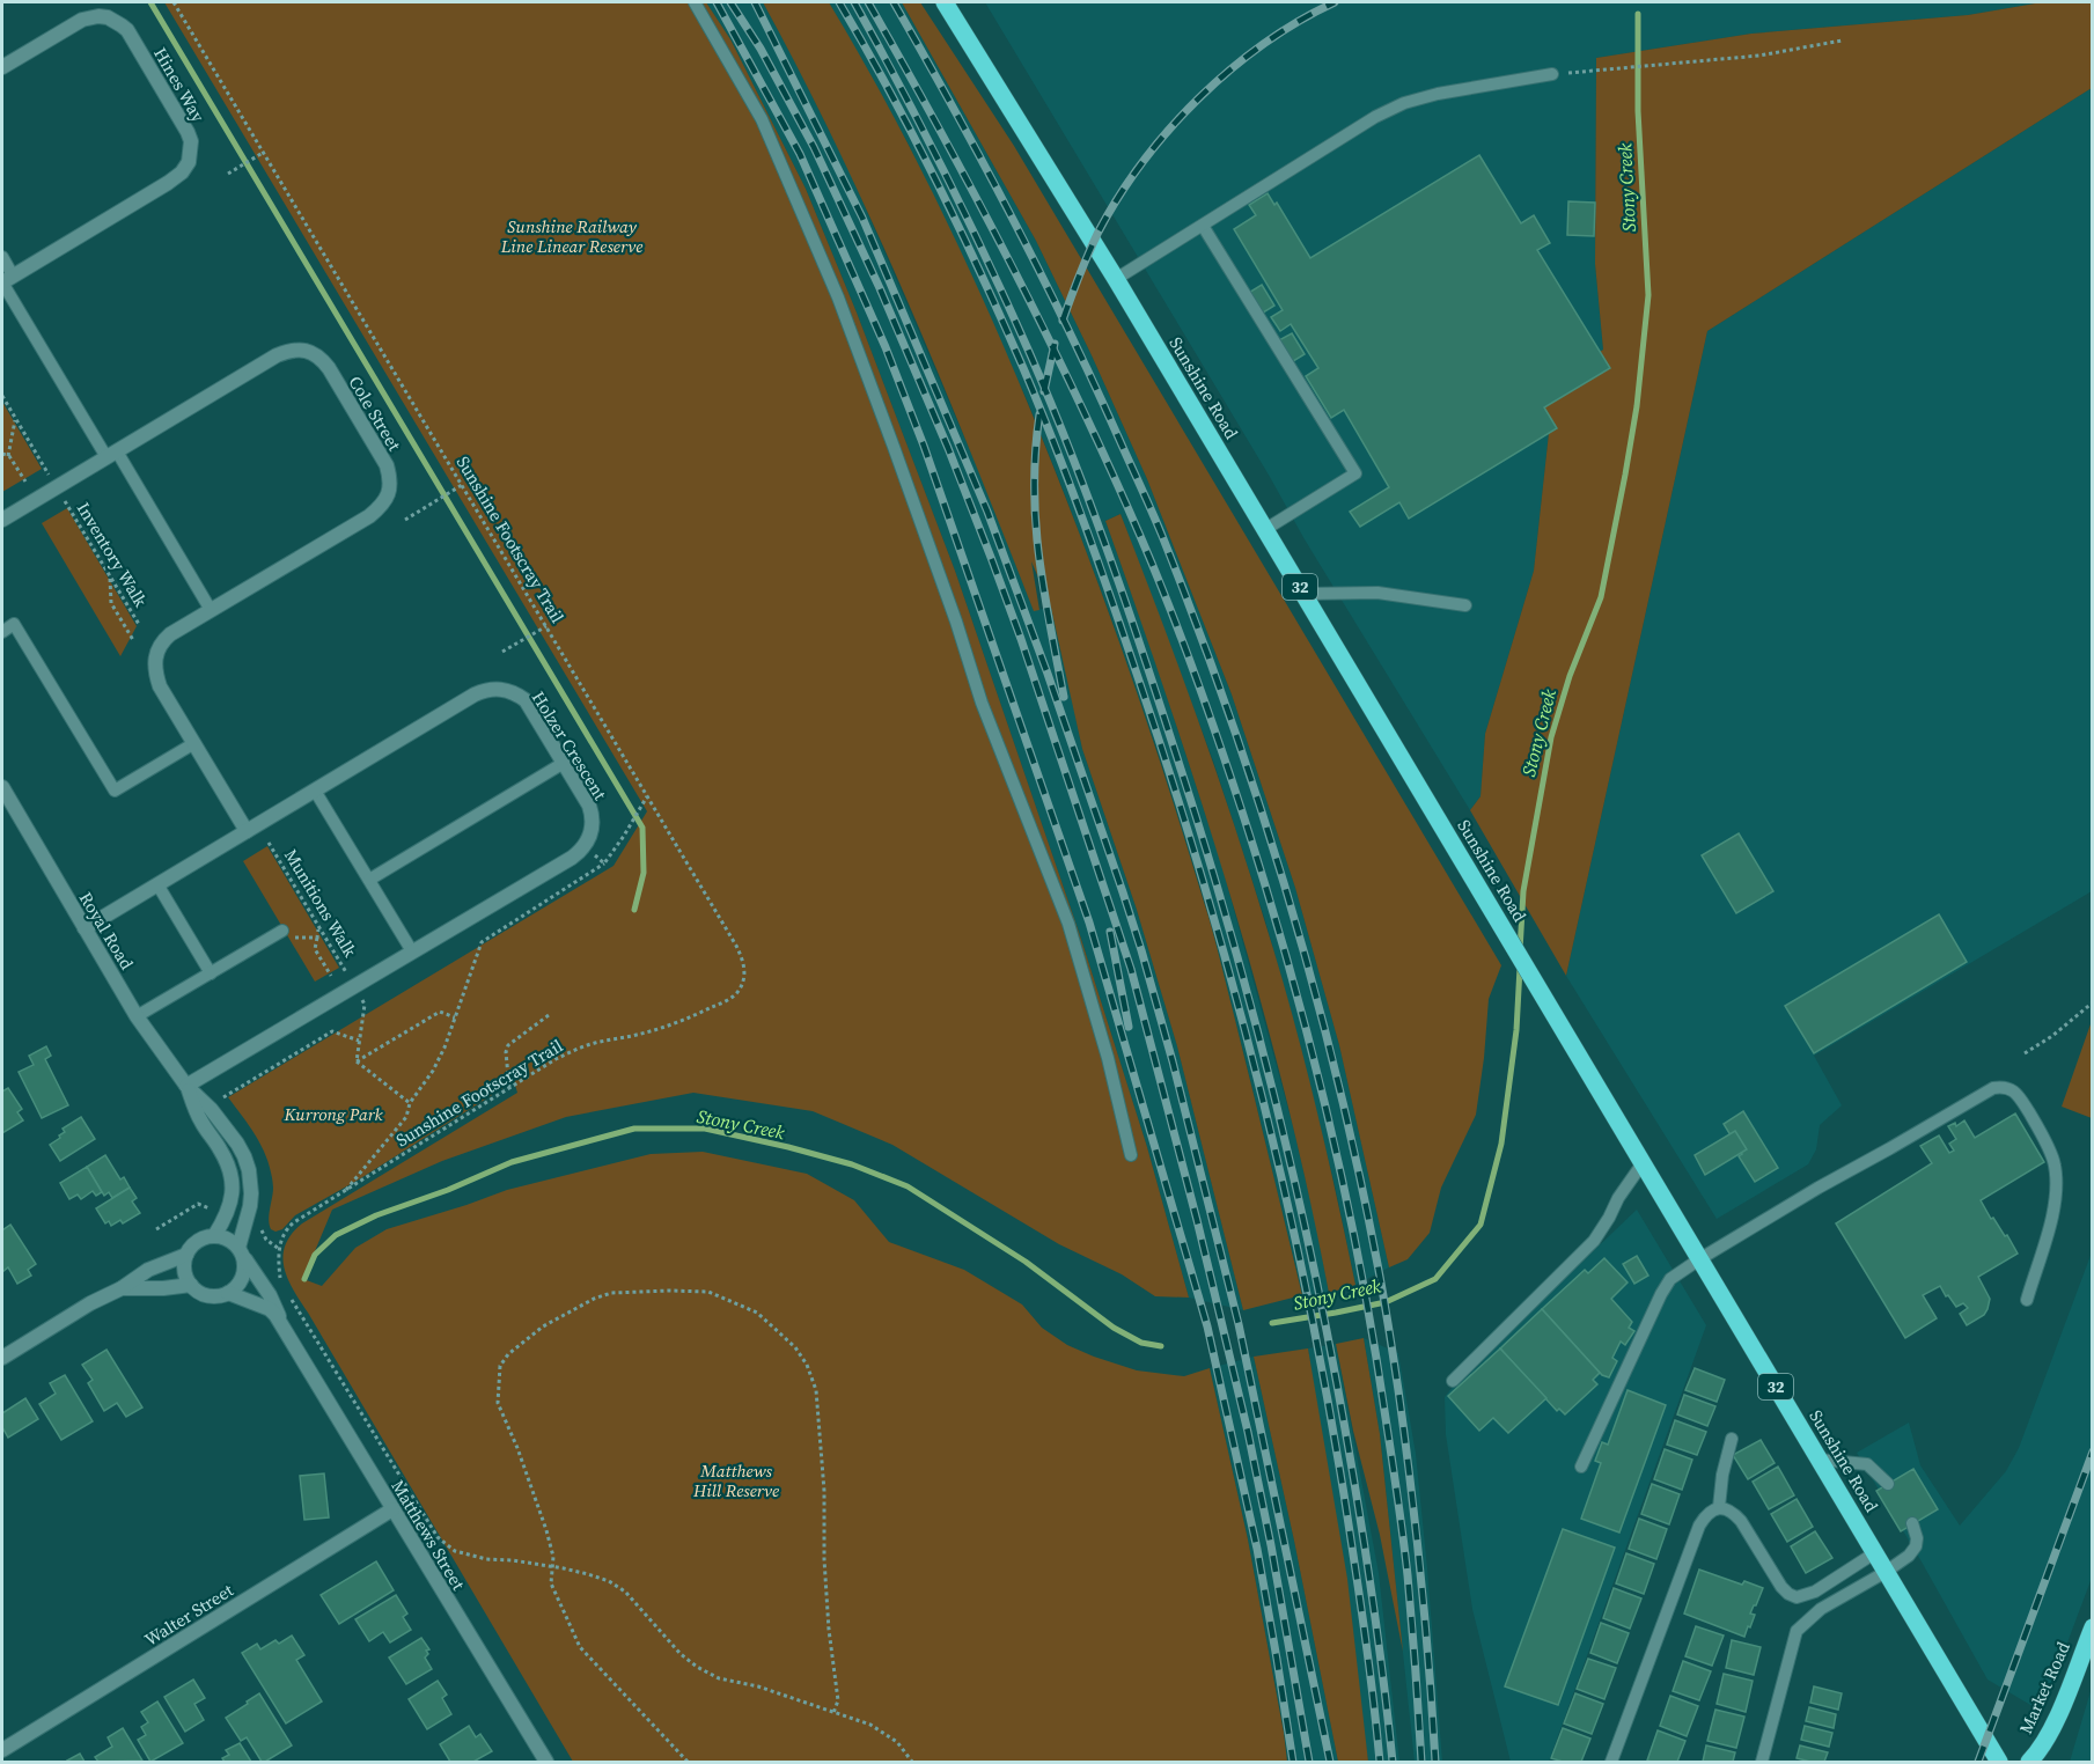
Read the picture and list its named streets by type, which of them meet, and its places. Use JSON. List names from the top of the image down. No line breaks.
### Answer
{"streets":{"main road":["Sunshine Road","32","Market Road"],"street":["Hines Way","Cole Street","Holzer Crescent","Royal Road","Matthews Street","Walter Street"],"path":["Sunshine Footscray Trail","Inventory Walk","Munitions Walk"]},"crossings":[["Cole Street","Holzer Crescent"],["Holzer Crescent","Royal Road"],["Royal Road","Matthews Street"],["Matthews Street","Walter Street"]],"water":["Stony Creek"],"parks":["Sunshine Railway Line Linear Reserve","Kurrong Park","Matthews Hill Reserve"]}
